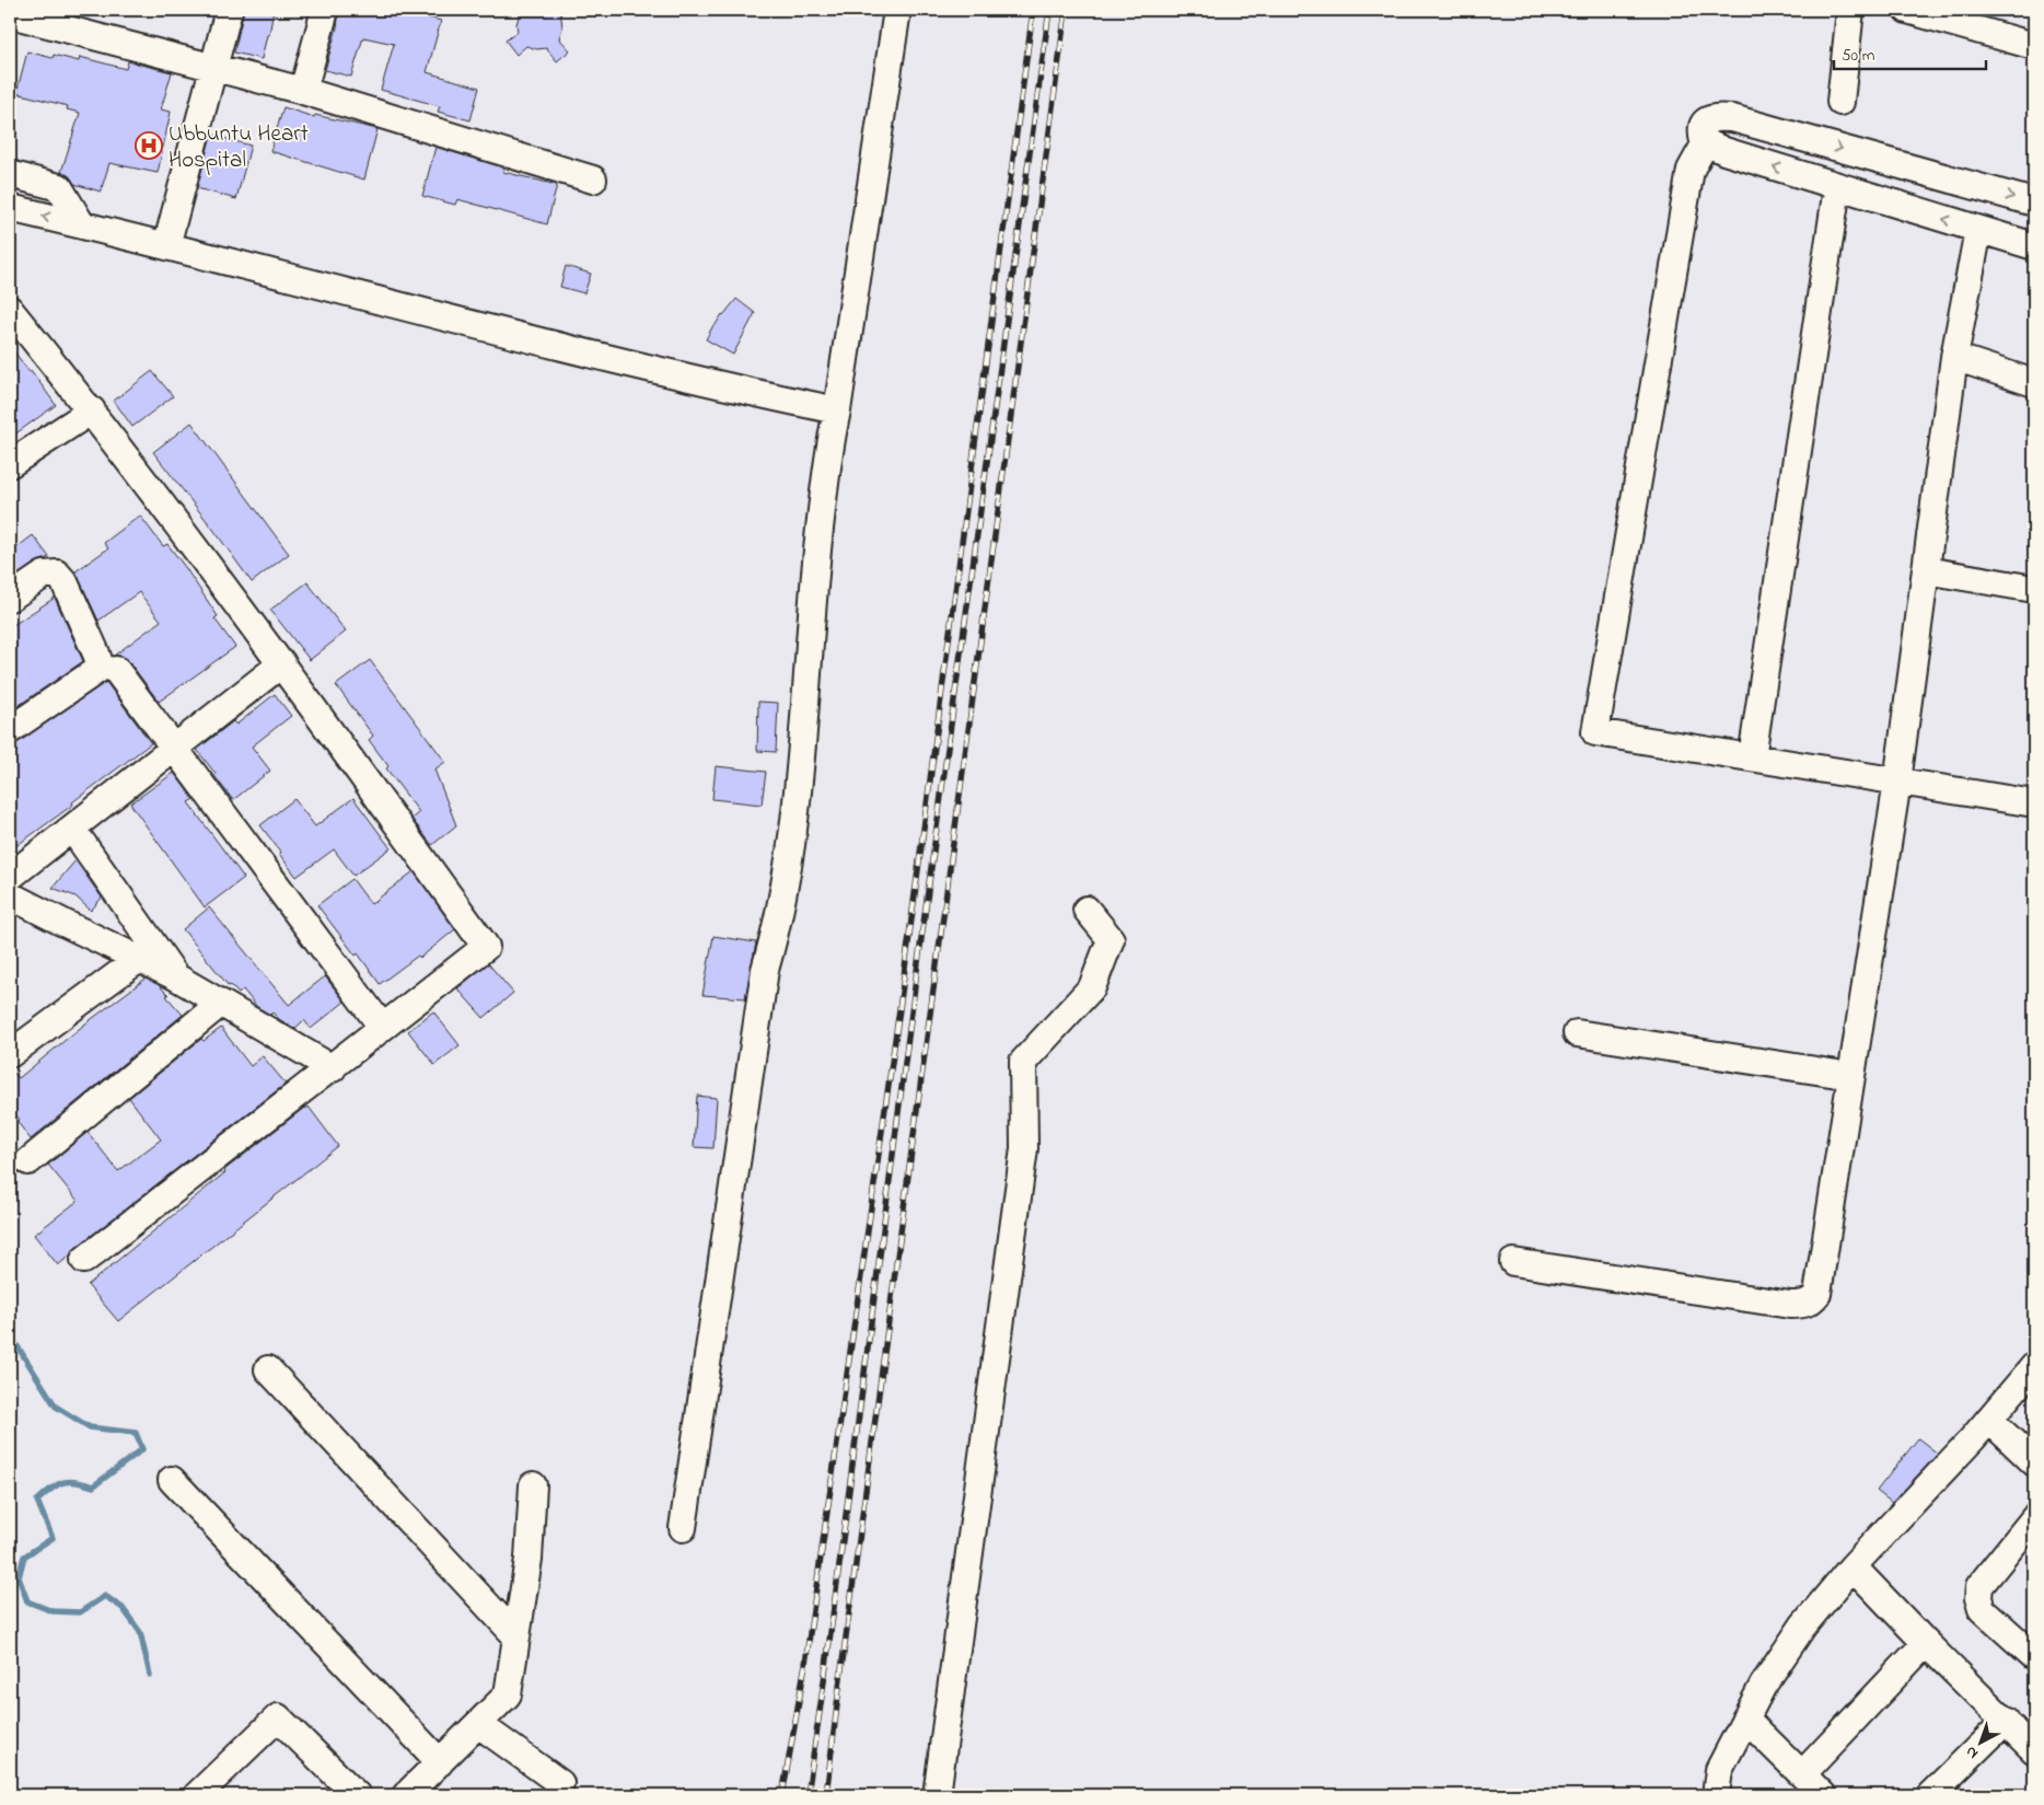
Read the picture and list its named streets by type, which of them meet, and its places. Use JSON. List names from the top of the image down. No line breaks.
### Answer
{"places":{"hospital":["Ubbuntu Heart Hospital"]},"scale_bar":"50 m","north":"bottom left"}
